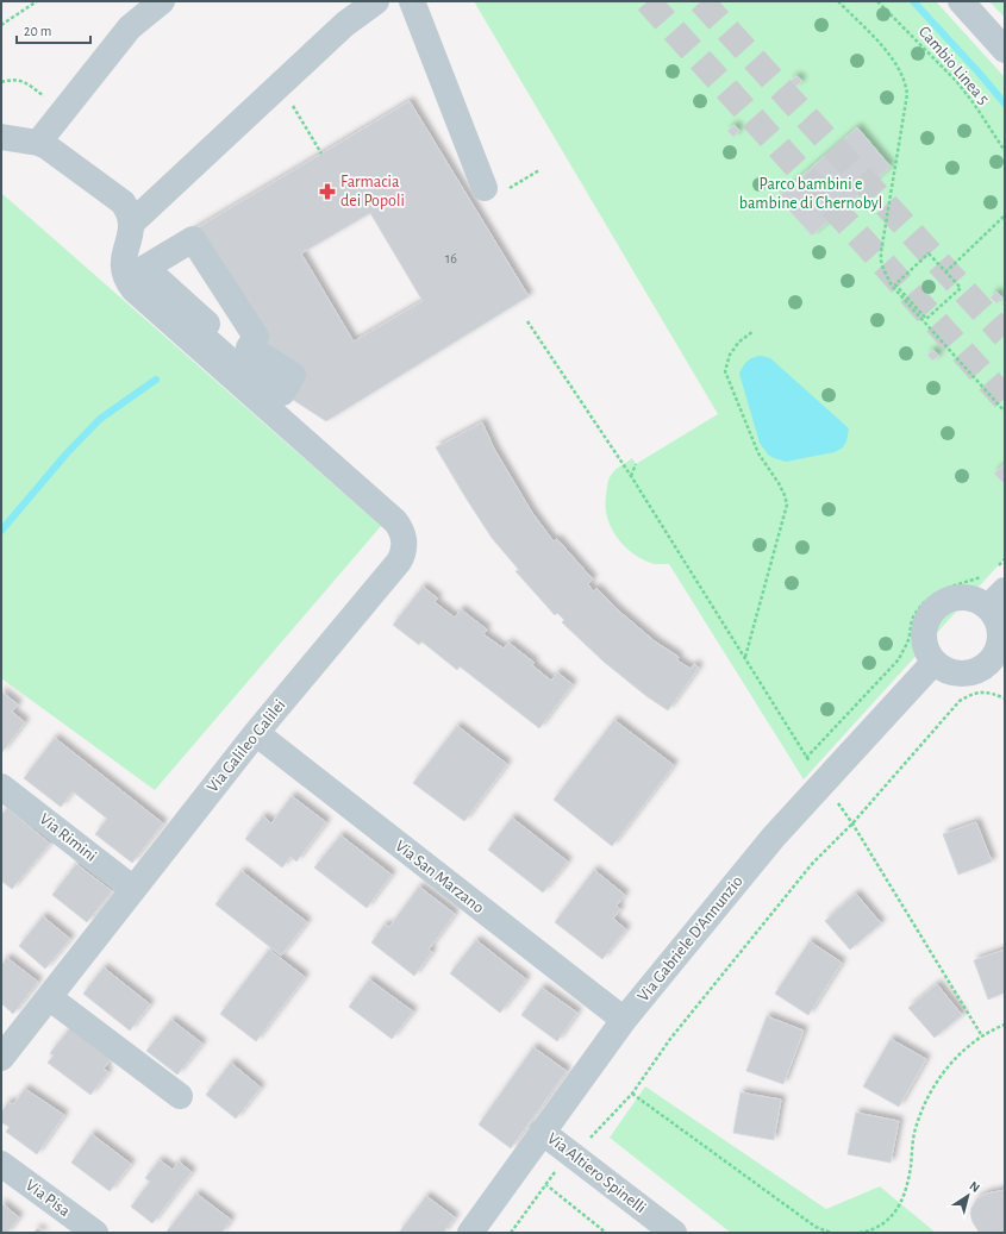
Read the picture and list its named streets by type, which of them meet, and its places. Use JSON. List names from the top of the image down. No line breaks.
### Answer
{"streets":{"street":["Via Galileo Galilei","Via Rimini","Via San Marzano","Via Gabriele D'Annunzio","Via Altiero Spinelli","Via Pisa"],"path":["Cambio Linea 5"]},"crossings":[["Via Galileo Galilei","Via Rimini"],["Via Galileo Galilei","Via San Marzano"],["Via San Marzano","Via Gabriele D'Annunzio"],["Via Gabriele D'Annunzio","Via Altiero Spinelli"]],"parks":["Parco bambini e bambine di Chernobyl"],"places":{"pharmacy":["Farmacia dei Popoli"]},"house_numbers":["16"],"scale_bar":"20 m","north":"top right"}
